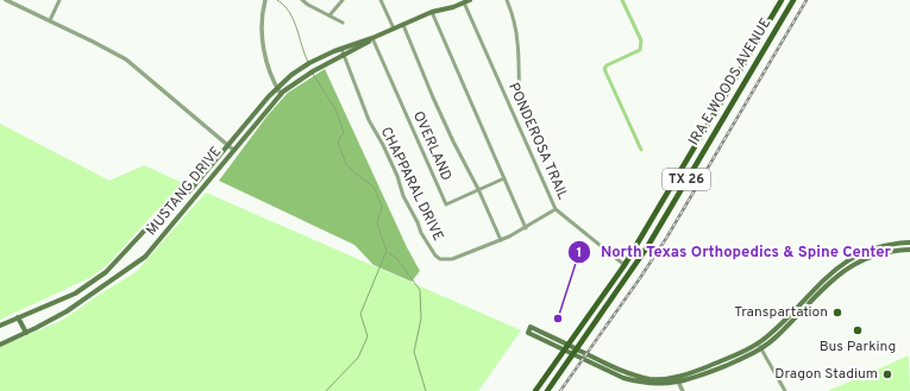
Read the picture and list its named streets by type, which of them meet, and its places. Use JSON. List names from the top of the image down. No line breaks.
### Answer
{"streets":{"main road":["IRA E WOODS AVENUE","TX 26","MUSTANG DRIVE"],"street":["PONDEROSA TRAIL","OVERLAND","CHAPPARAL DRIVE"]},"crossings":[["IRA E WOODS AVENUE","PONDEROSA TRAIL"],["PONDEROSA TRAIL","CHAPPARAL DRIVE"],["PONDEROSA TRAIL","MUSTANG DRIVE"],["OVERLAND","MUSTANG DRIVE"],["CHAPPARAL DRIVE","MUSTANG DRIVE"]],"places":["Transpartation","North Texas Orthopedics & Spine Center","Bus Parking","Dragon Stadium"]}
